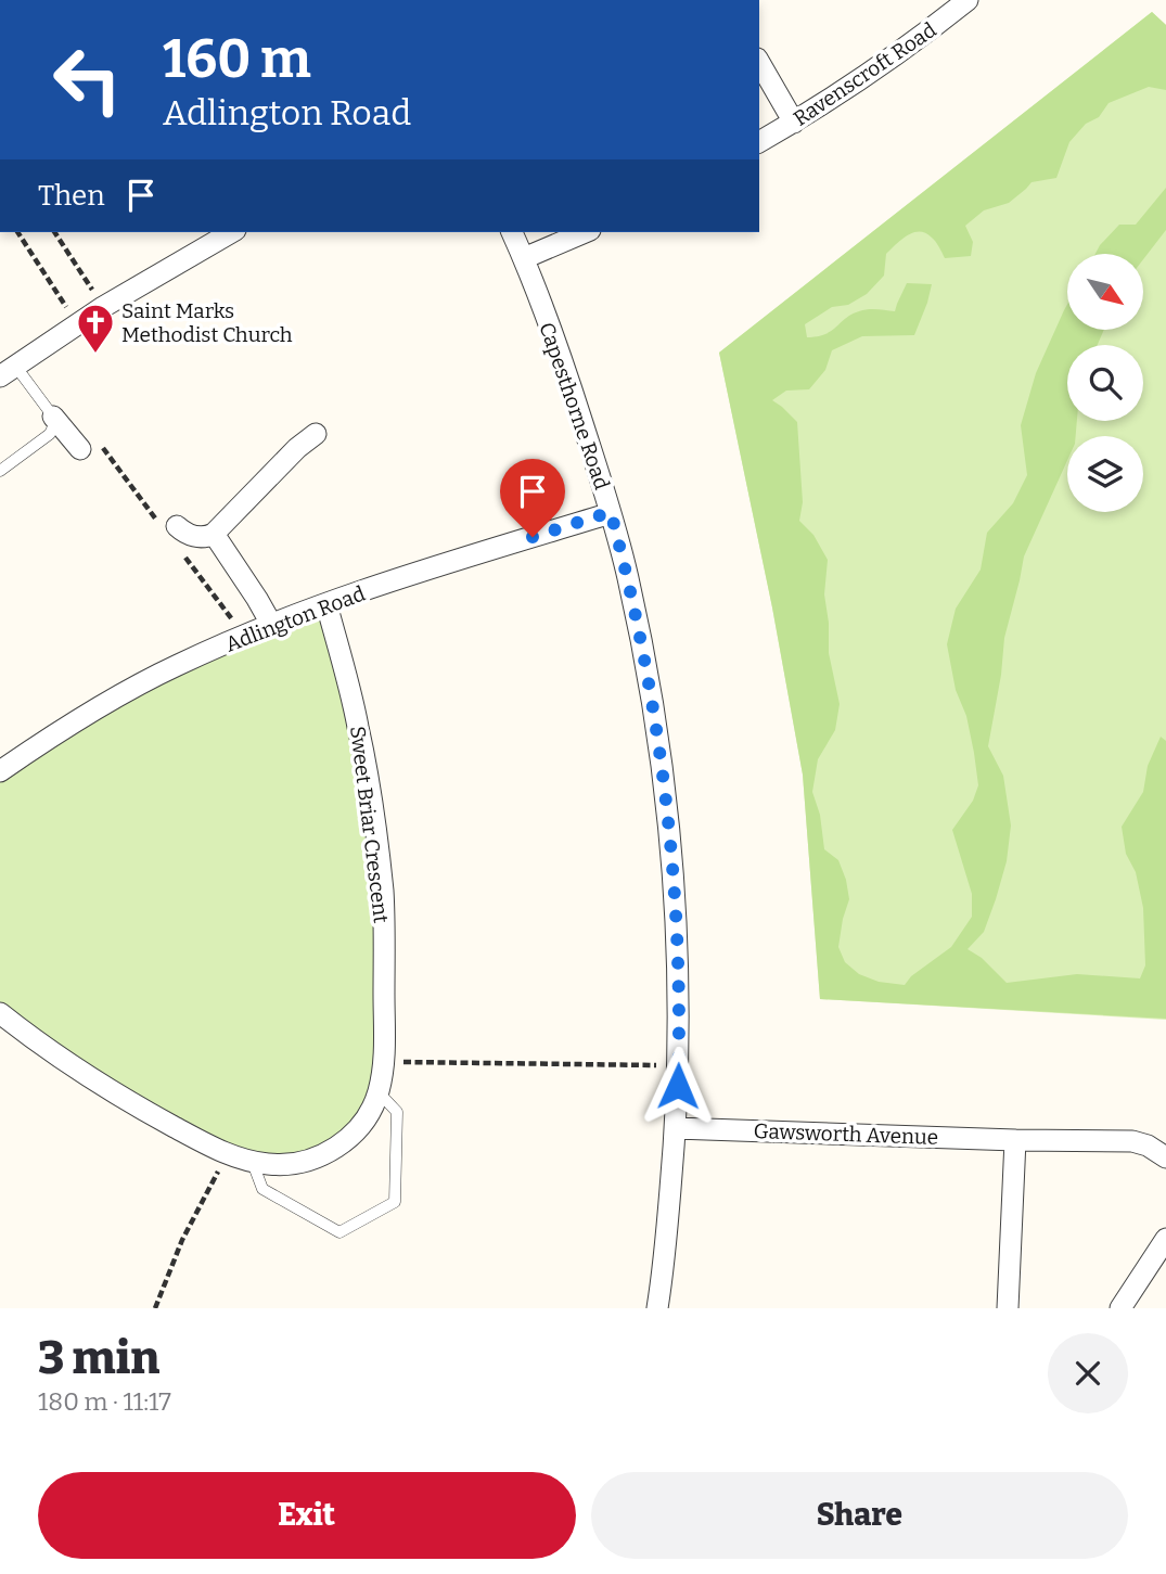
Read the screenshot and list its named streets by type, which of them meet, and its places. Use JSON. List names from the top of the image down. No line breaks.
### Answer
{"streets":{"street":["Ravenscroft Road","Capesthorne Road","Adlington Road","Sweet Briar Crescent","Gawsworth Avenue"]},"crossings":[["Capesthorne Road","Adlington Road"],["Capesthorne Road","Gawsworth Avenue"],["Adlington Road","Sweet Briar Crescent"]],"places":{"church":["Saint Marks Methodist Church"]},"north":"bottom right","page":{"turn":["160 m","Adlington Road"],"then":"Then","heading":["3 min","180 m · 11:17"],"buttons":["Exit","Share"]}}
